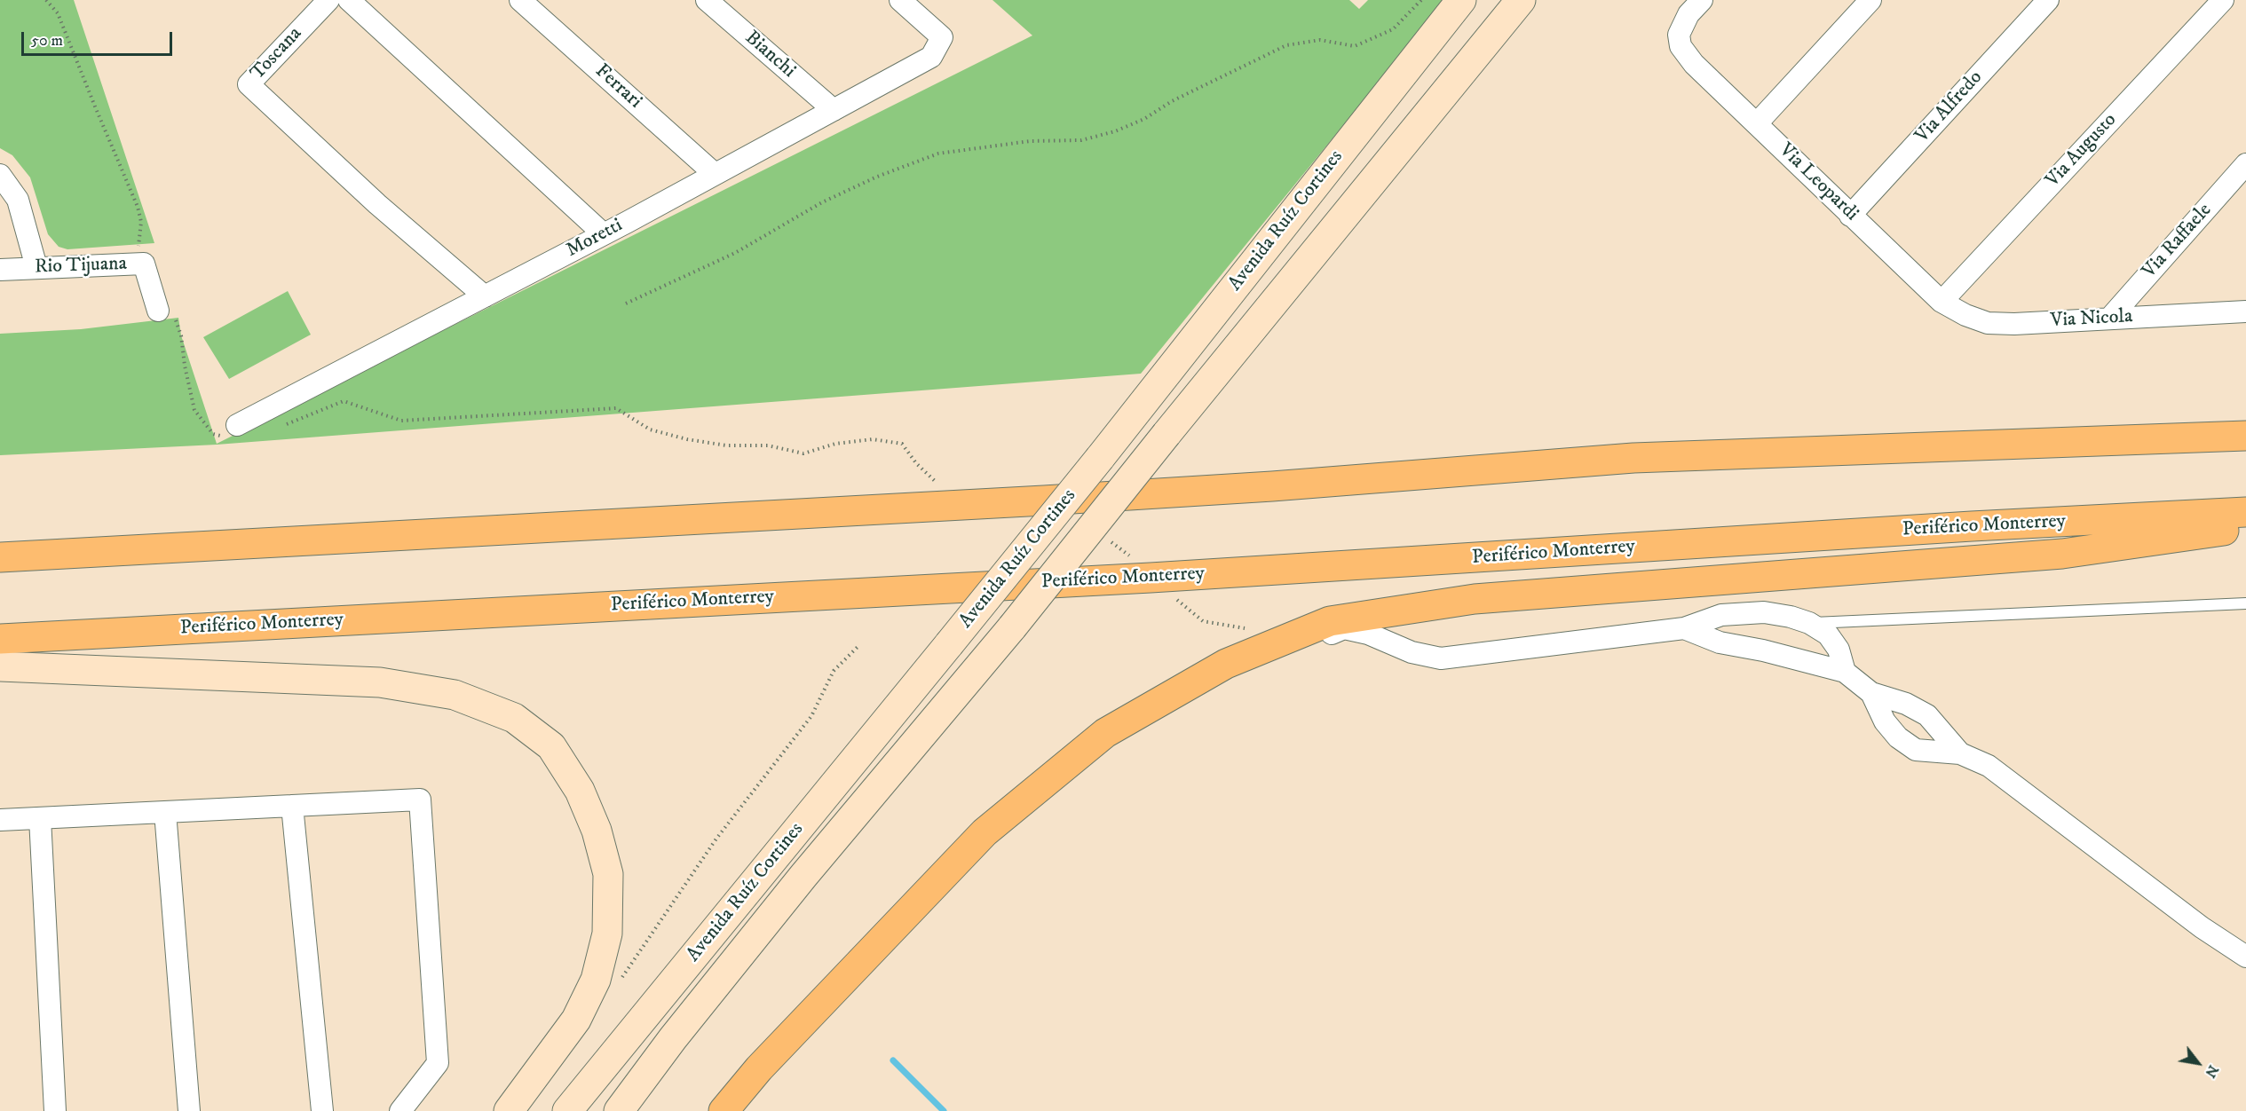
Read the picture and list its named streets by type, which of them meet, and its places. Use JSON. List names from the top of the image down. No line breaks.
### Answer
{"streets":{"highway":["Periférico Monterrey"],"main road":["Avenida Ruíz Cortines"],"street":["Toscana","Bianchi","Ferrari","Via Alfredo","Via Augusto","Via Leopardi","Moretti","Via Raffaele","Rio Tijuana","Via Nicola"]},"crossings":[["Toscana","Moretti"],["Bianchi","Moretti"],["Ferrari","Moretti"],["Via Alfredo","Via Leopardi"],["Via Augusto","Via Leopardi"],["Via Augusto","Via Nicola"],["Via Leopardi","Via Nicola"],["Via Raffaele","Via Nicola"]],"scale_bar":"50 m","north":"bottom right"}
